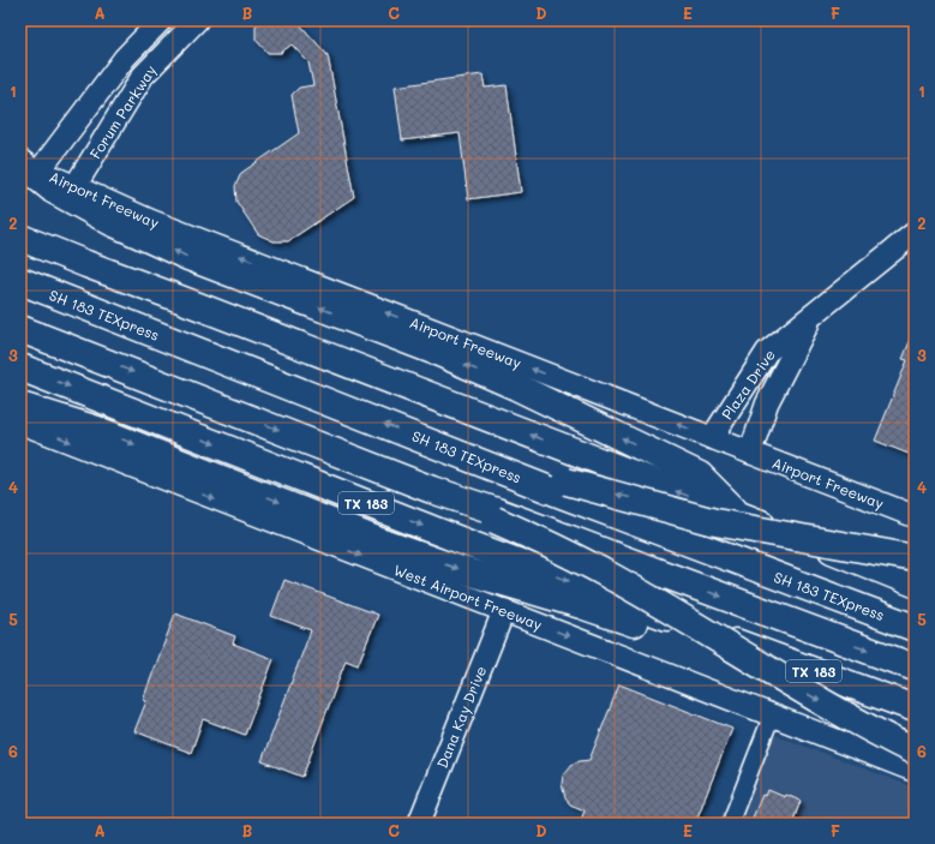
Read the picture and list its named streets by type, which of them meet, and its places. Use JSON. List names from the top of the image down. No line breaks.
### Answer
{"streets":{"highway":["SH 183 TEXpress","TX 183"],"main road":["Forum Parkway","Airport Freeway","Plaza Drive","West Airport Freeway","Dana Kay Drive"]},"crossings":[["Forum Parkway","Airport Freeway"],["Airport Freeway","Plaza Drive"],["West Airport Freeway","Dana Kay Drive"]],"one_way":["Airport Freeway","West Airport Freeway"],"grid":{"columns":["A","B","C","D","E","F"],"rows":["1","2","3","4","5","6"]}}
